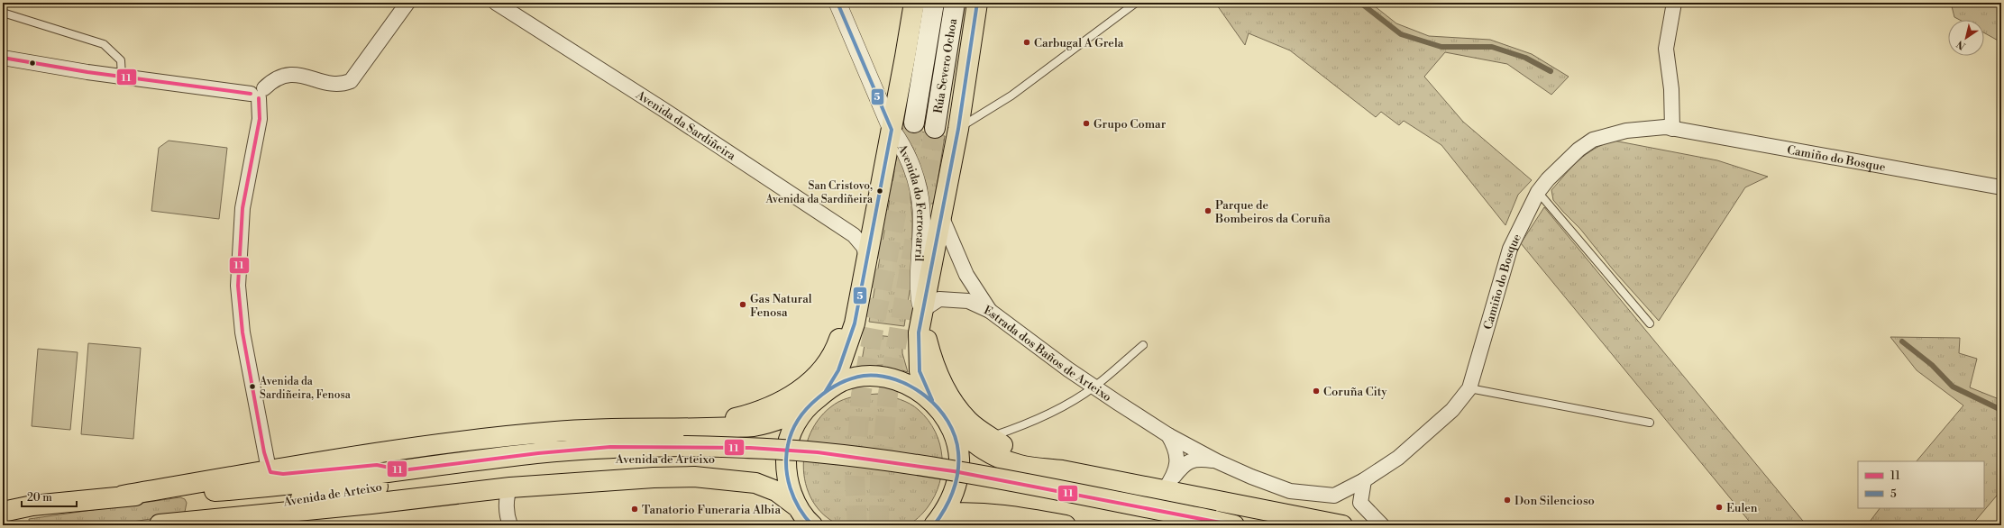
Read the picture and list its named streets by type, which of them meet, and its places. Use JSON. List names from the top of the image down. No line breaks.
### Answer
{"streets":{"main road":["Rúa Severo Ochoa","Avenida de Arteixo"],"street":["Avenida da Sardiñeira","Camiño do Bosque","Avenida do Ferrocarril","Estrada dos Baños de Arteixo"]},"crossings":[["Camiño do Bosque","Estrada dos Baños de Arteixo"],["Avenida do Ferrocarril","Estrada dos Baños de Arteixo"]],"places":["Carbugal A Grela","Grupo Comar","San Cristovo, Avenida da Sardiñeira","Parque de Bombeiros da Coruña","Gas Natural Fenosa","Avenida da Sardiñeira, Fenosa","Coruña City","Don Silencioso","Eulen","Tanatorio Funeraria Albia"],"lines":["transit line 5","transit line 11"],"legend":["11","5"],"scale_bar":"20 m","north":"bottom left"}
